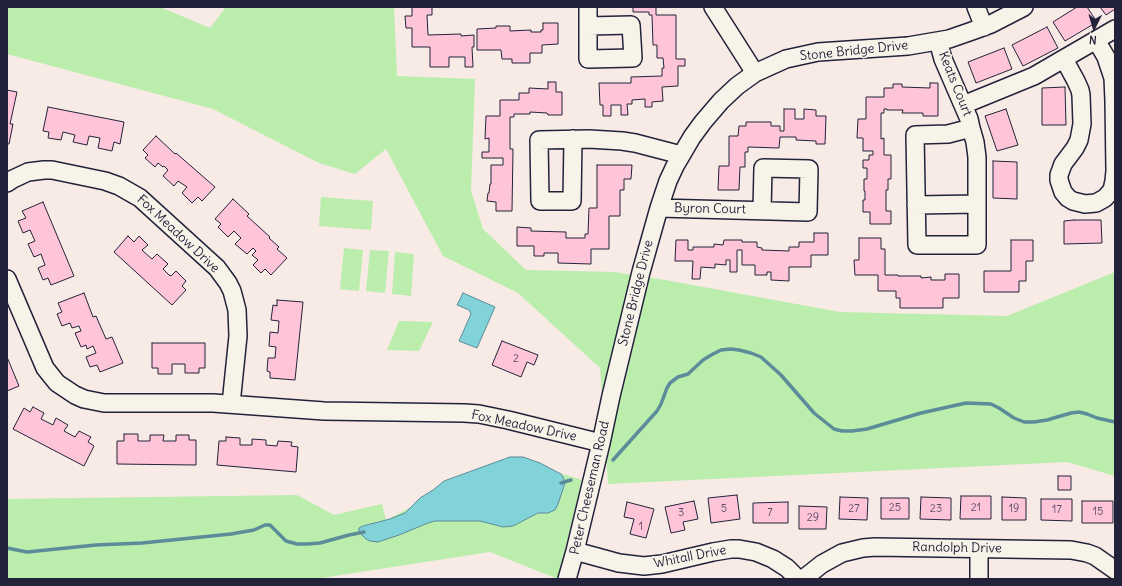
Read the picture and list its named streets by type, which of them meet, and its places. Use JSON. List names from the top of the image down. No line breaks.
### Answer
{"streets":{"street":["Stone Bridge Drive","Keats Court","Byron Court","Fox Meadow Drive","Peter Cheeseman Road","Randolph Drive","Whitall Drive"]},"crossings":[["Stone Bridge Drive","Keats Court"],["Stone Bridge Drive","Byron Court"],["Stone Bridge Drive","Peter Cheeseman Road"],["Fox Meadow Drive","Peter Cheeseman Road"],["Peter Cheeseman Road","Whitall Drive"]],"house_numbers":["2","25","21","5","27","23","19","17","15","3","7","29","1"],"north":"bottom"}
